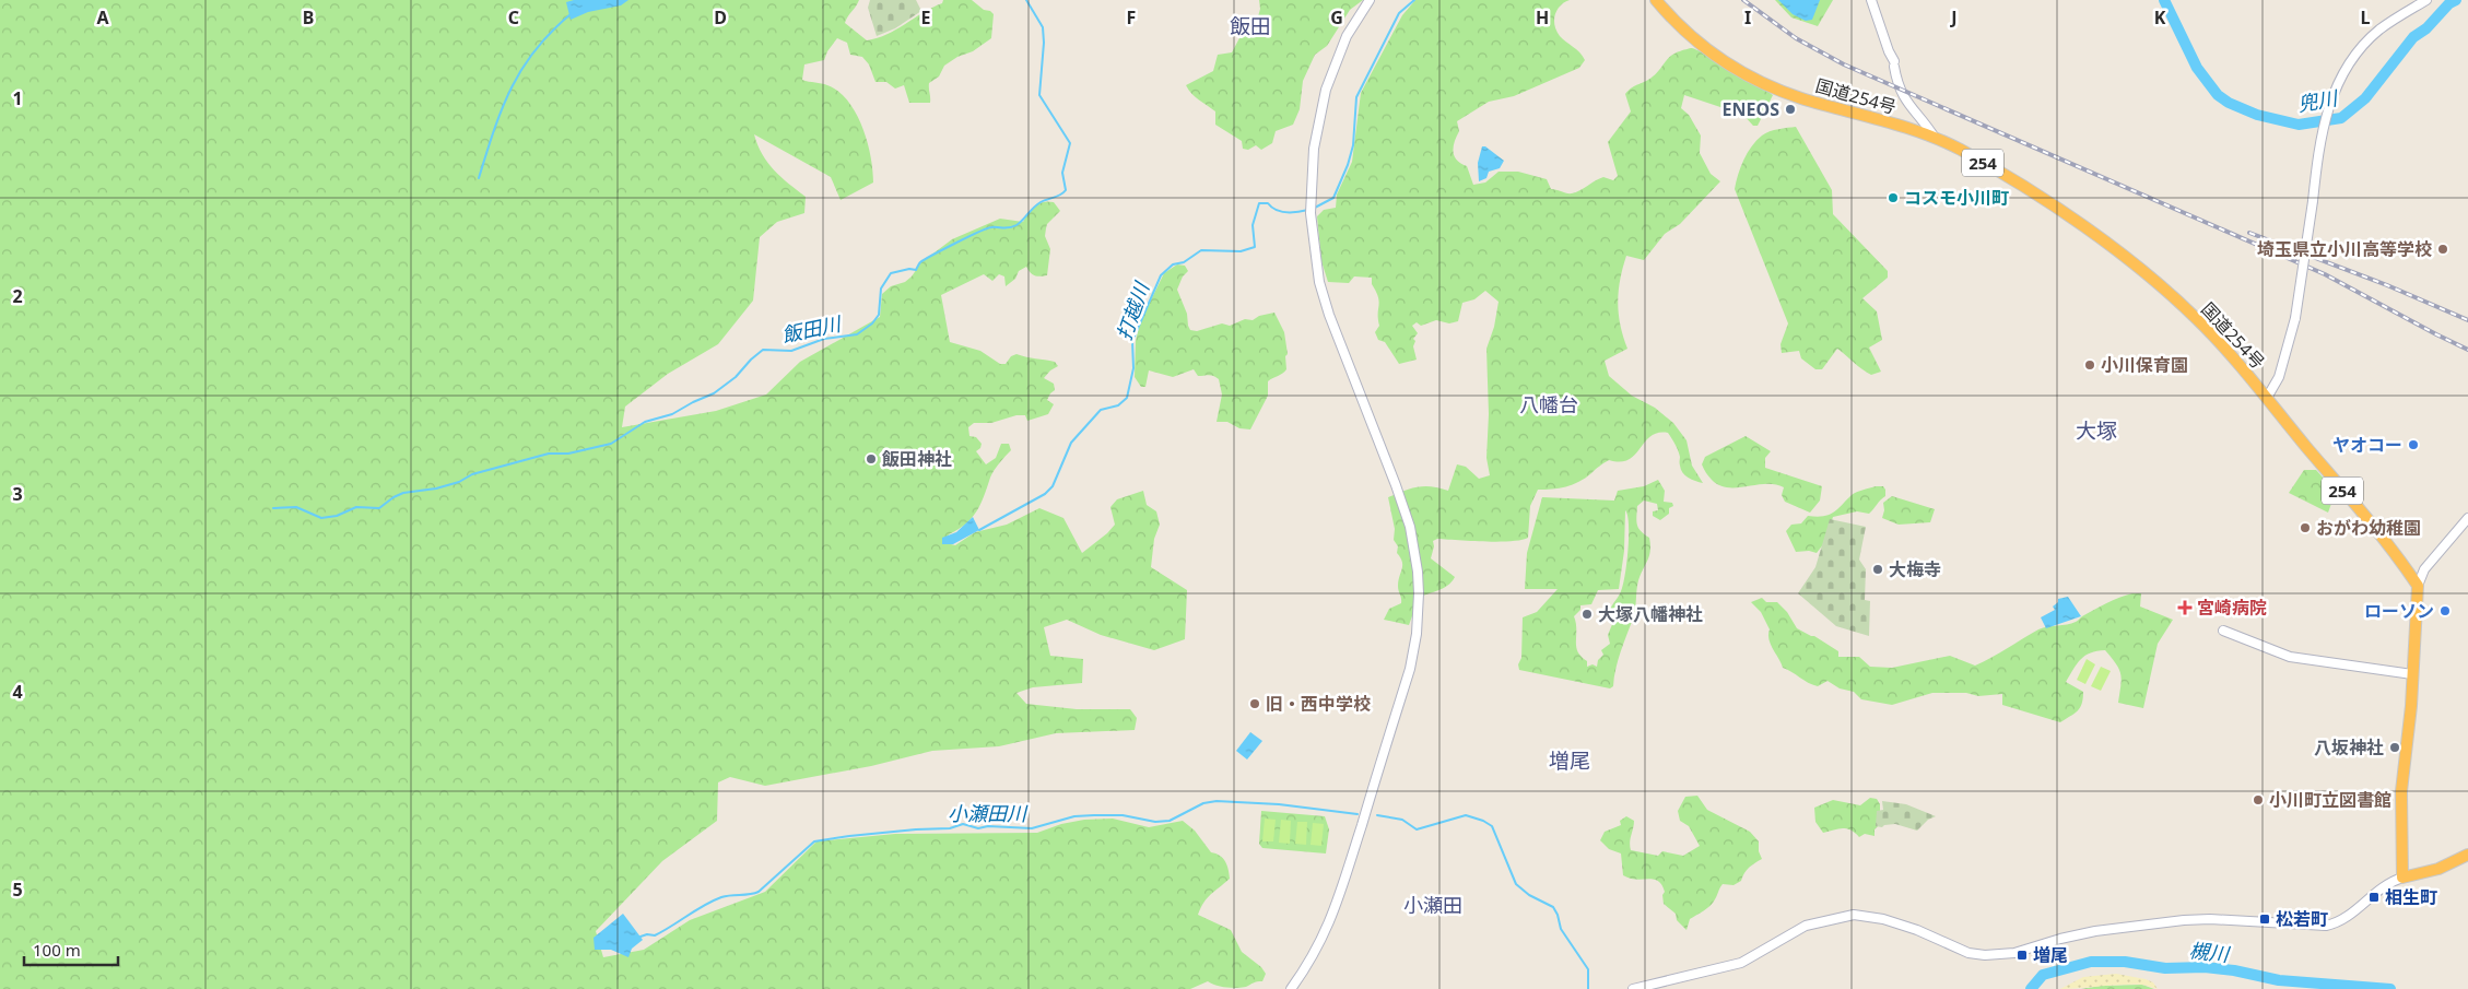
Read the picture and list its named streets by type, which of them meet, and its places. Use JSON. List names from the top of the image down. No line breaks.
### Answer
{"streets":{"highway":["国道254号","254"]},"districts":["飯田","八幡台","大塚","増尾","小瀬田"],"water":["兜川","打越川","飯田川","小瀬田川","槻川"],"places":{"other":["ENEOS","コスモ小川町","埼玉県立小川高等学校","小川保育園","ヤオコー","飯田神社","おがわ幼稚園","大梅寺","ローソン","大塚八幡神社","旧・西中学校","八坂神社","小川町立図書館"],"health":["宮崎病院"],"transit":["相生町","松若町","増尾"]},"scale_bar":"100 m","grid":{"columns":["A","B","C","D","E","F","G","H","I","J","K","L"],"rows":["1","2","3","4","5"]}}
